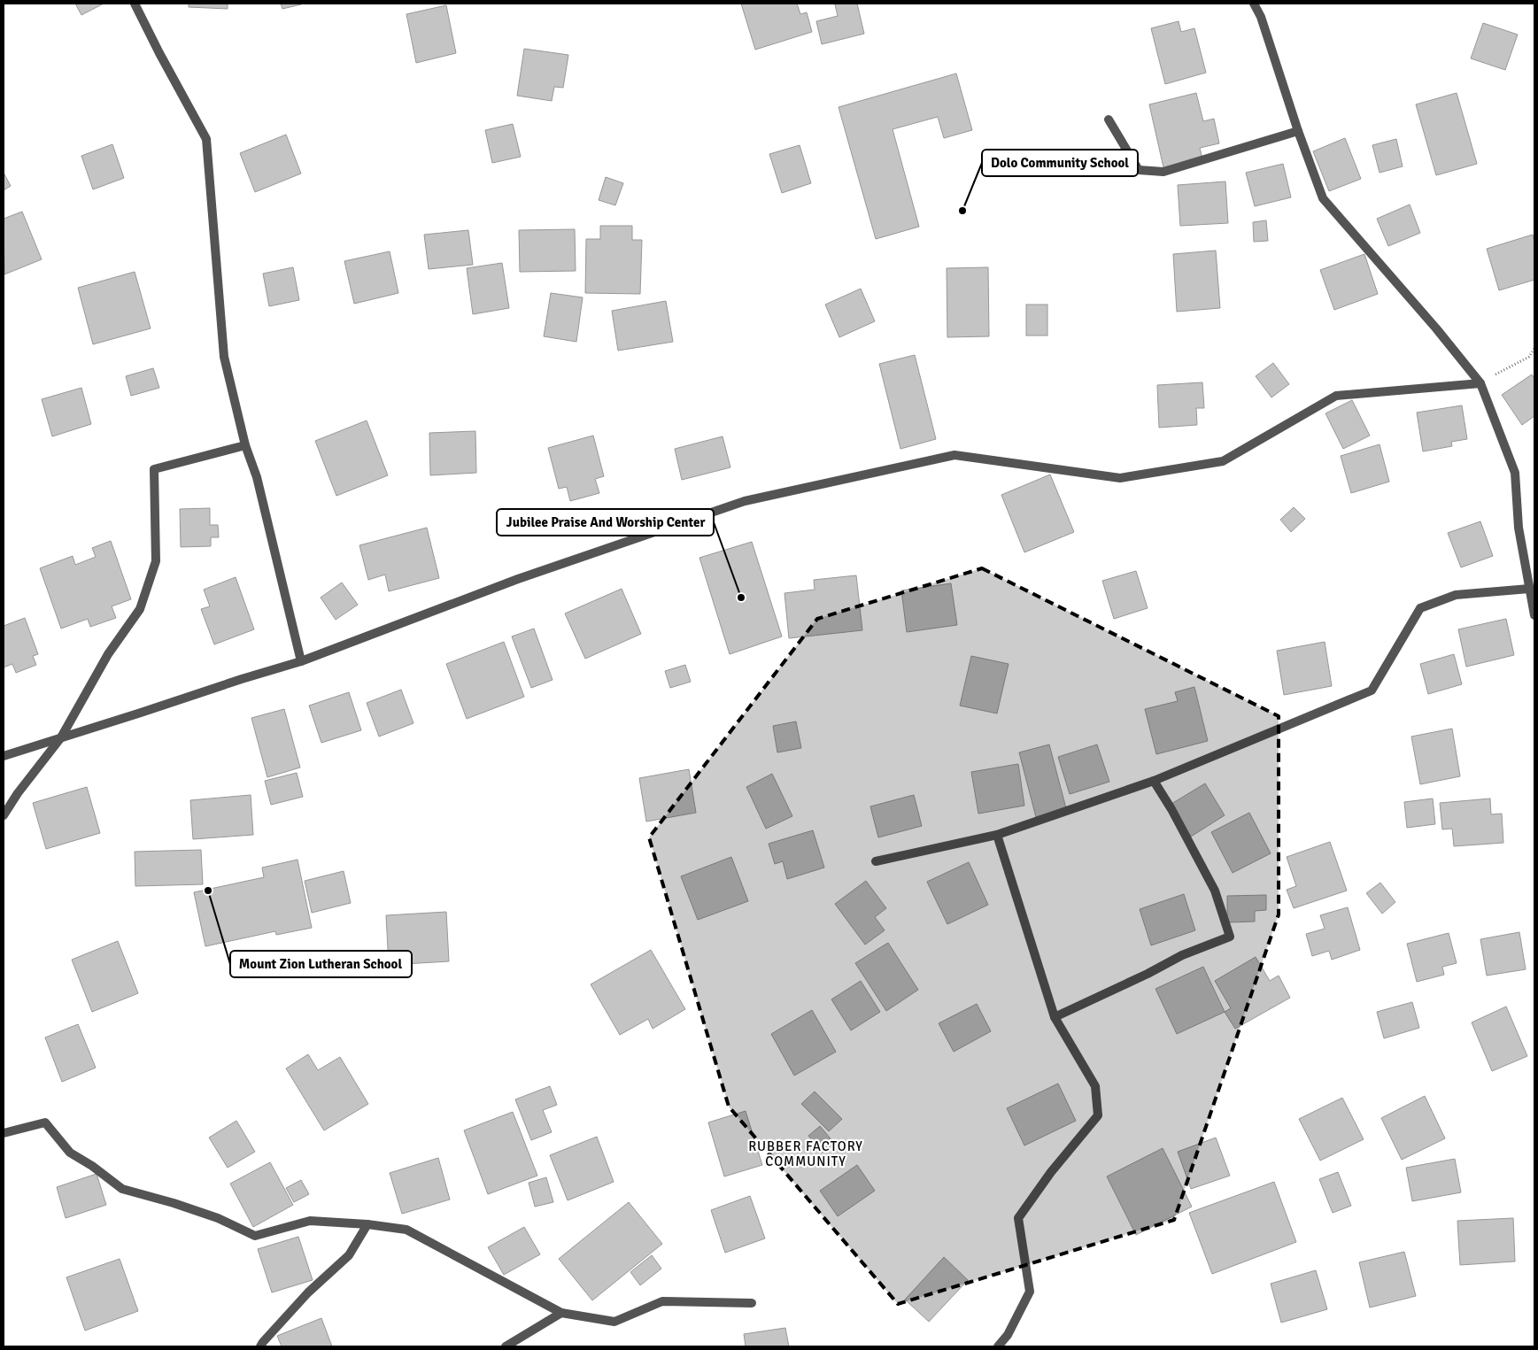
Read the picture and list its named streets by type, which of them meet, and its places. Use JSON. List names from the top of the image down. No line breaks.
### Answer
{"districts":["RUBBER FACTORY COMMUNITY"],"places":["Dolo Community School","Jubilee Praise And Worship Center","Mount Zion Lutheran School"]}
